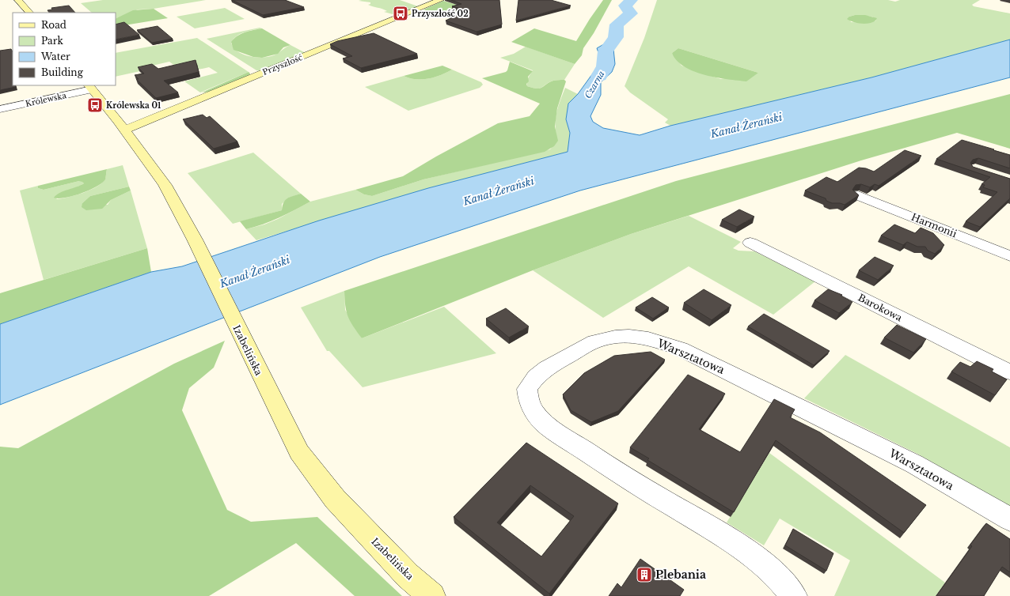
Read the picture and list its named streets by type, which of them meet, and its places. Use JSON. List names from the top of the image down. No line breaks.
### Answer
{"streets":{"street":["Przyszłość","Królewska","Harmonii","Barokowa","Izabelińska","Warsztatowa"]},"crossings":[["Przyszłość","Izabelińska"],["Królewska","Izabelińska"]],"water":["Czarna","Kanał Żerański"],"places":{"bus stop":["Przyszłość 02","Królewska 01"],"building":["Plebania"]},"legend":["Road","Park","Water","Building"]}
